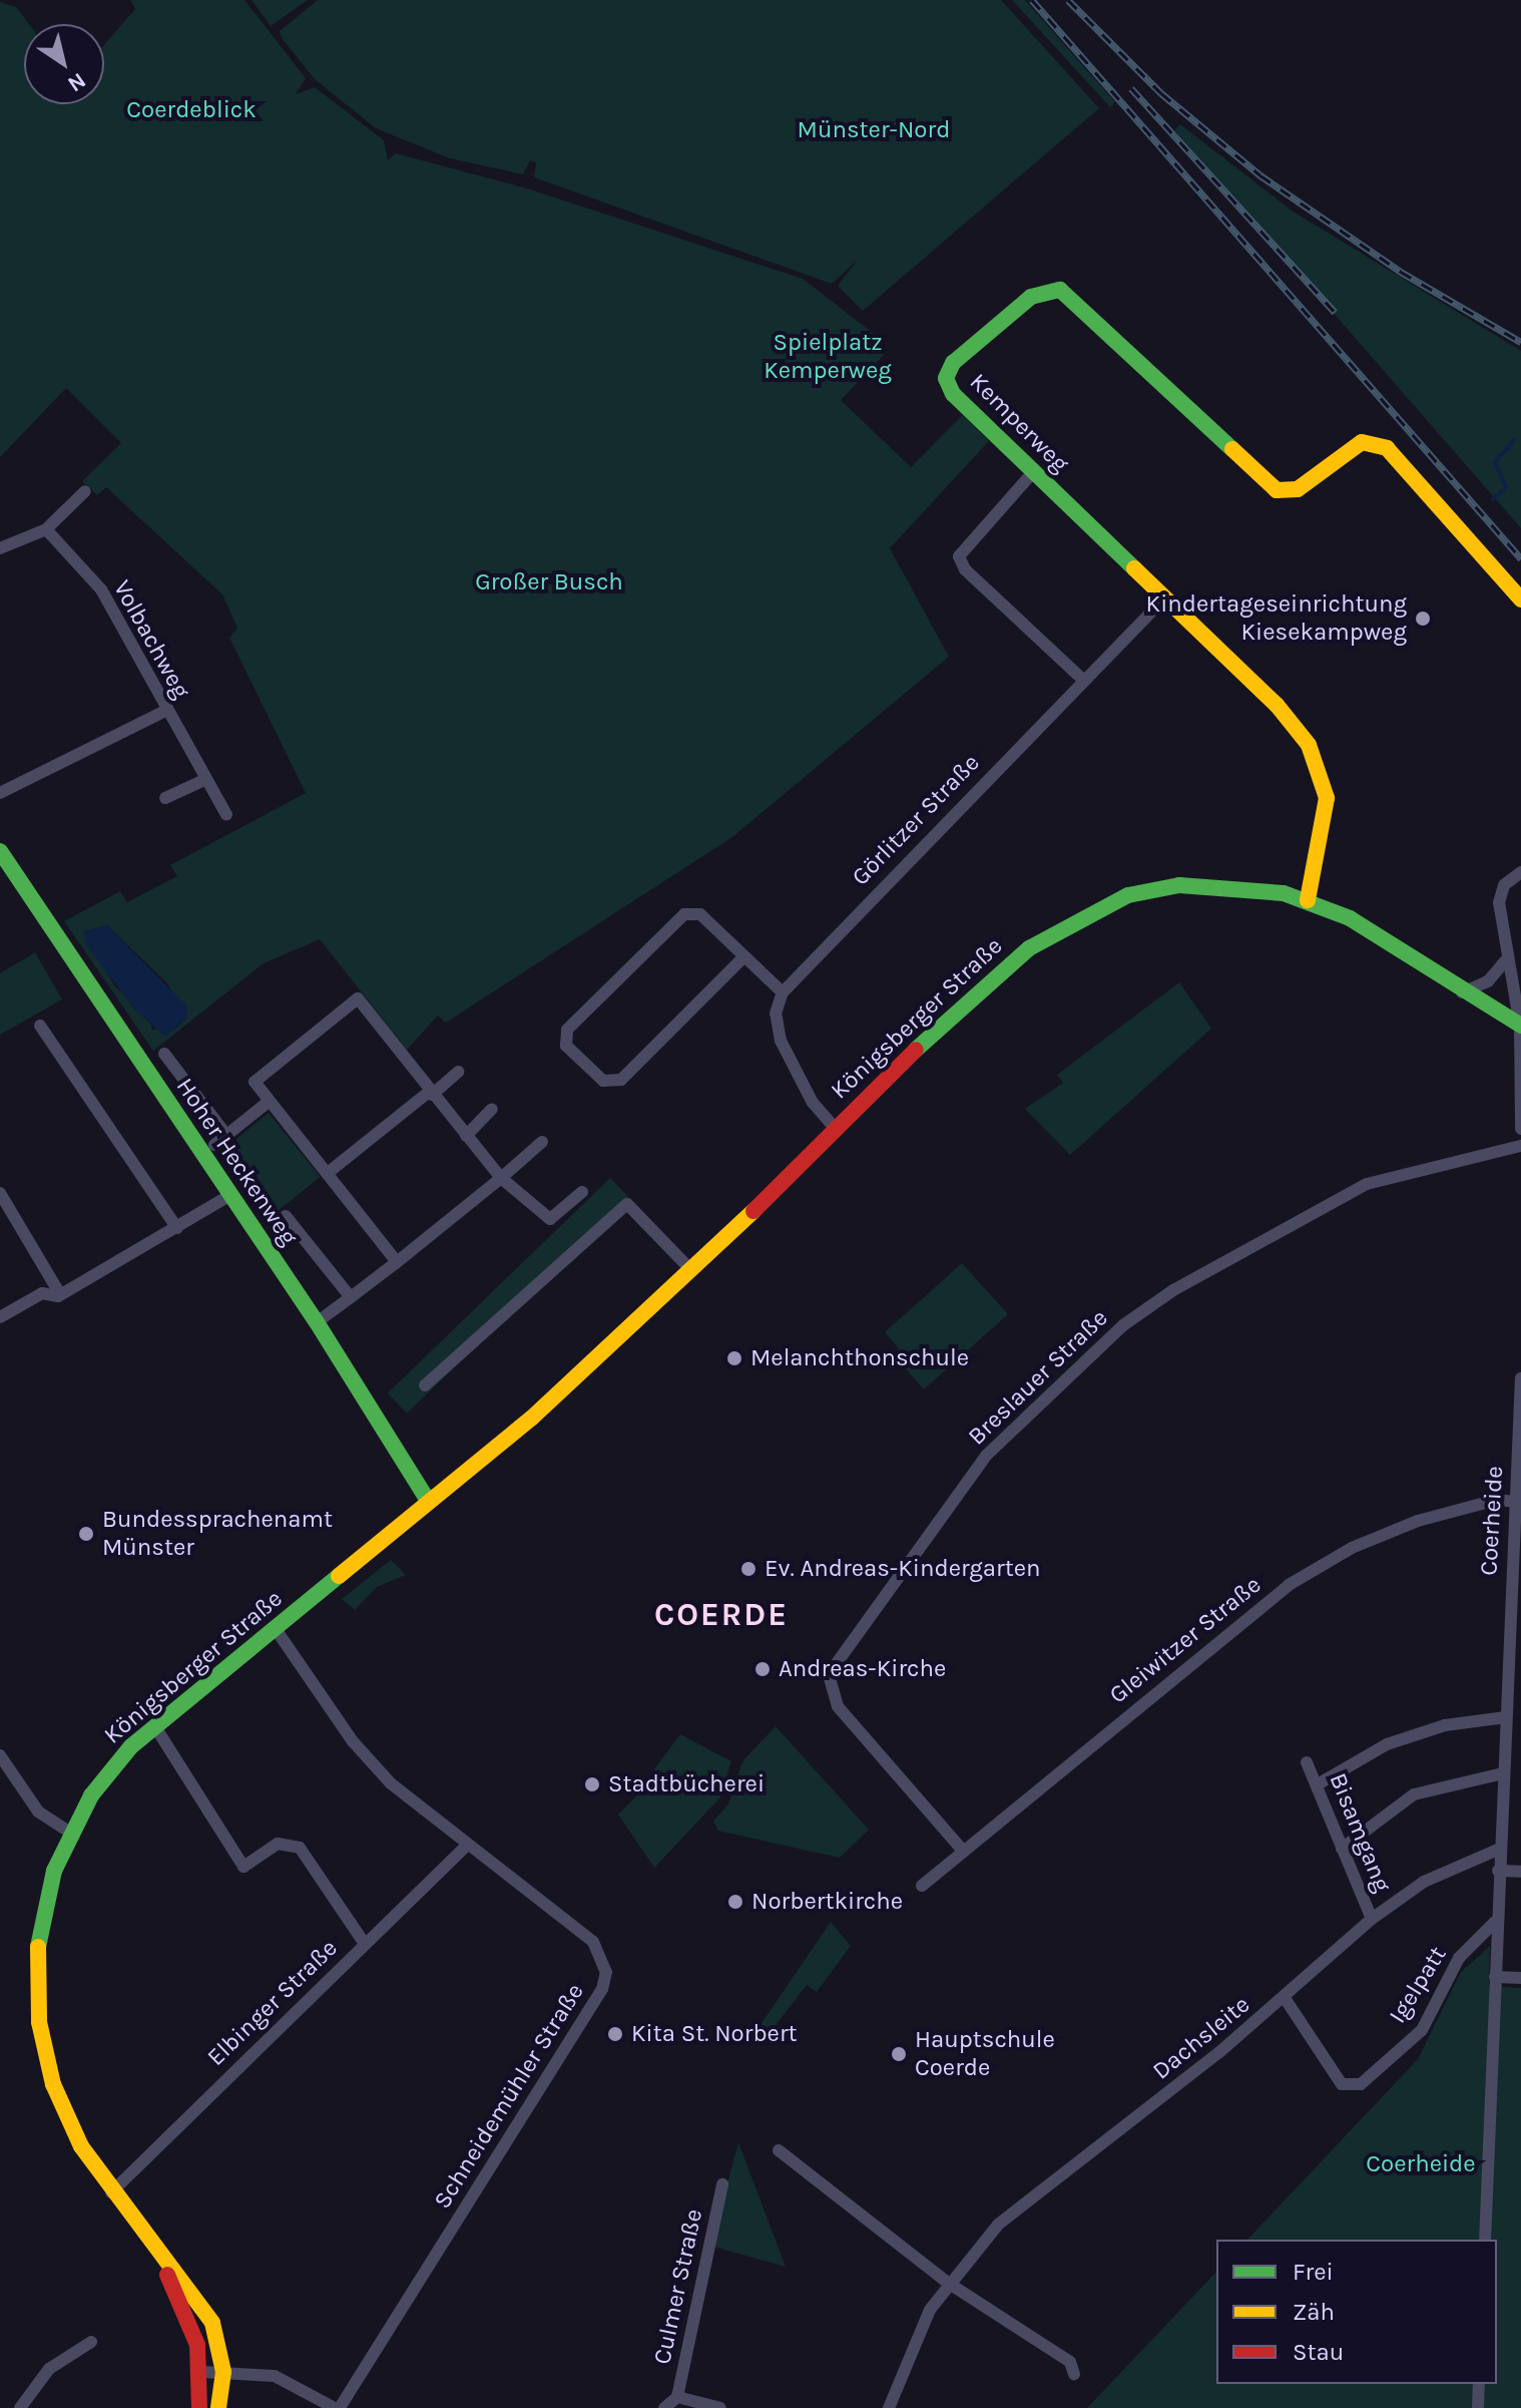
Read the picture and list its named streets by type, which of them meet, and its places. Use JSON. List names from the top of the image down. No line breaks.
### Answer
{"streets":{"street":["Kemperweg","Volbachweg","Görlitzer Straße","Königsberger Straße","Hoher Heckenweg","Breslauer Straße","Coerheide","Gleiwitzer Straße","Bisamgang","Igelpatt","Elbinger Straße","Dachsleite","Schneidemühler Straße","Culmer Straße"]},"crossings":[["Kemperweg","Görlitzer Straße"],["Kemperweg","Königsberger Straße"],["Königsberger Straße","Hoher Heckenweg"],["Königsberger Straße","Elbinger Straße"],["Königsberger Straße","Schneidemühler Straße"],["Breslauer Straße","Gleiwitzer Straße"],["Coerheide","Gleiwitzer Straße"],["Coerheide","Igelpatt"],["Coerheide","Dachsleite"],["Bisamgang","Dachsleite"],["Igelpatt","Dachsleite"],["Elbinger Straße","Schneidemühler Straße"]],"districts":["COERDE"],"parks":["Coerdeblick","Münster-Nord","Spielplatz Kemperweg","Großer Busch","Coerheide"],"places":["Kindertageseinrichtung Kiesekampweg","Melanchthonschule","Bundessprachenamt Münster","Ev. Andreas-Kindergarten","Andreas-Kirche","Stadtbücherei","Norbertkirche","Kita St. Norbert","Hauptschule Coerde"],"legend":["Frei","Zäh","Stau"],"north":"bottom right"}
